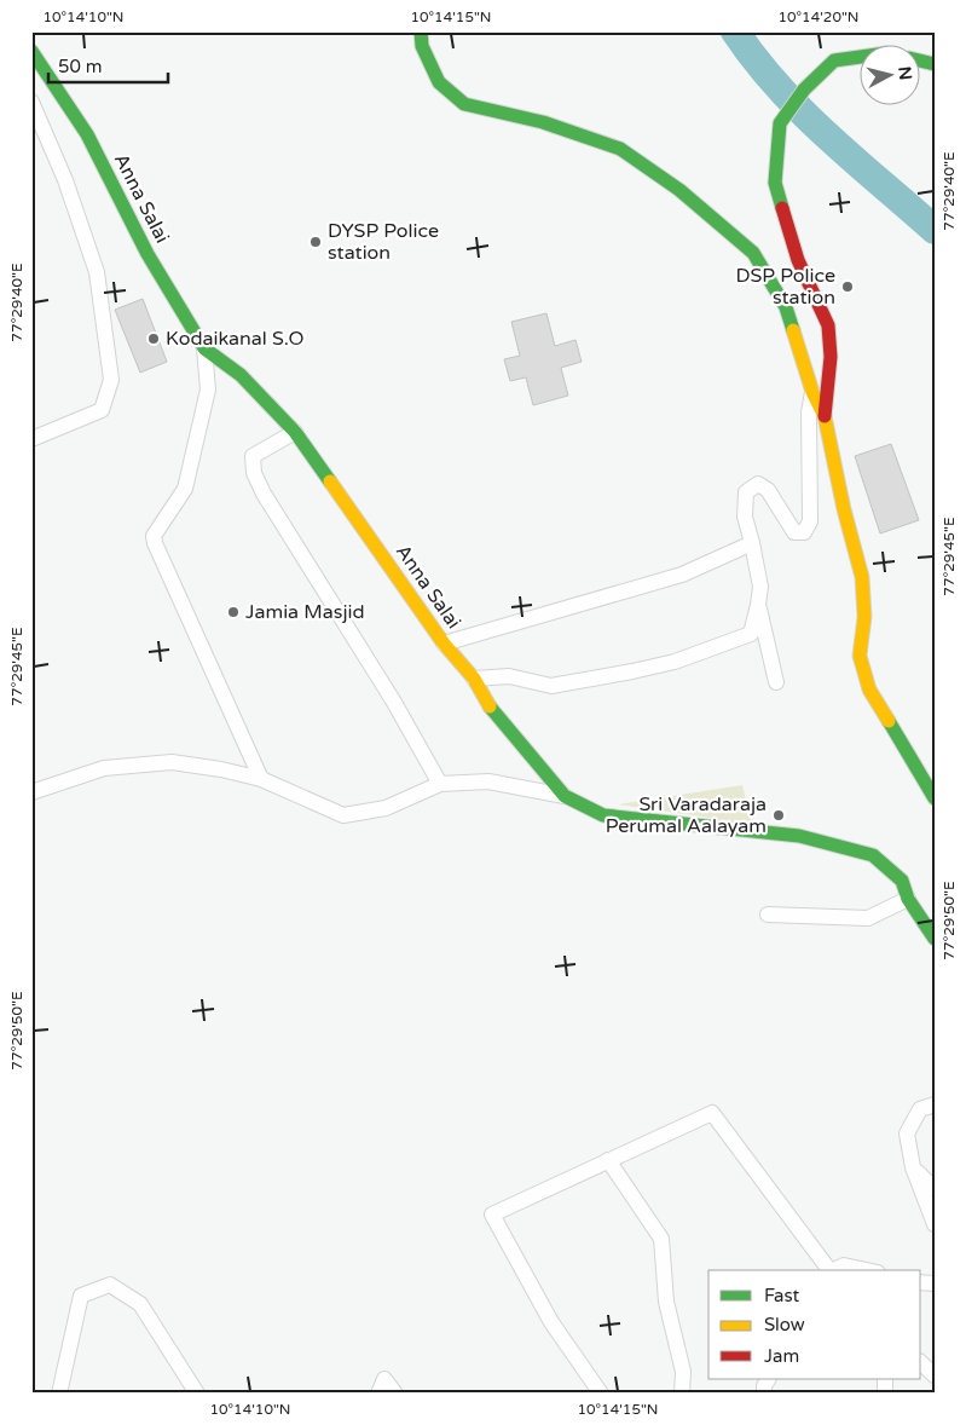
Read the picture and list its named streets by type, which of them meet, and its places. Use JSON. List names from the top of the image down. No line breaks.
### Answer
{"streets":{"street":["Anna Salai"]},"places":["DYSP Police station","DSP Police station","Kodaikanal S.O","Jamia Masjid","Sri Varadaraja Perumal Aalayam"],"legend":["Fast","Slow","Jam"],"scale_bar":"50 m","north":"right","coordinates":["10°14'10\"N","10°14'15\"N","10°14'20\"N","77°29'40\"E","77°29'45\"E","77°29'50\"E"]}
